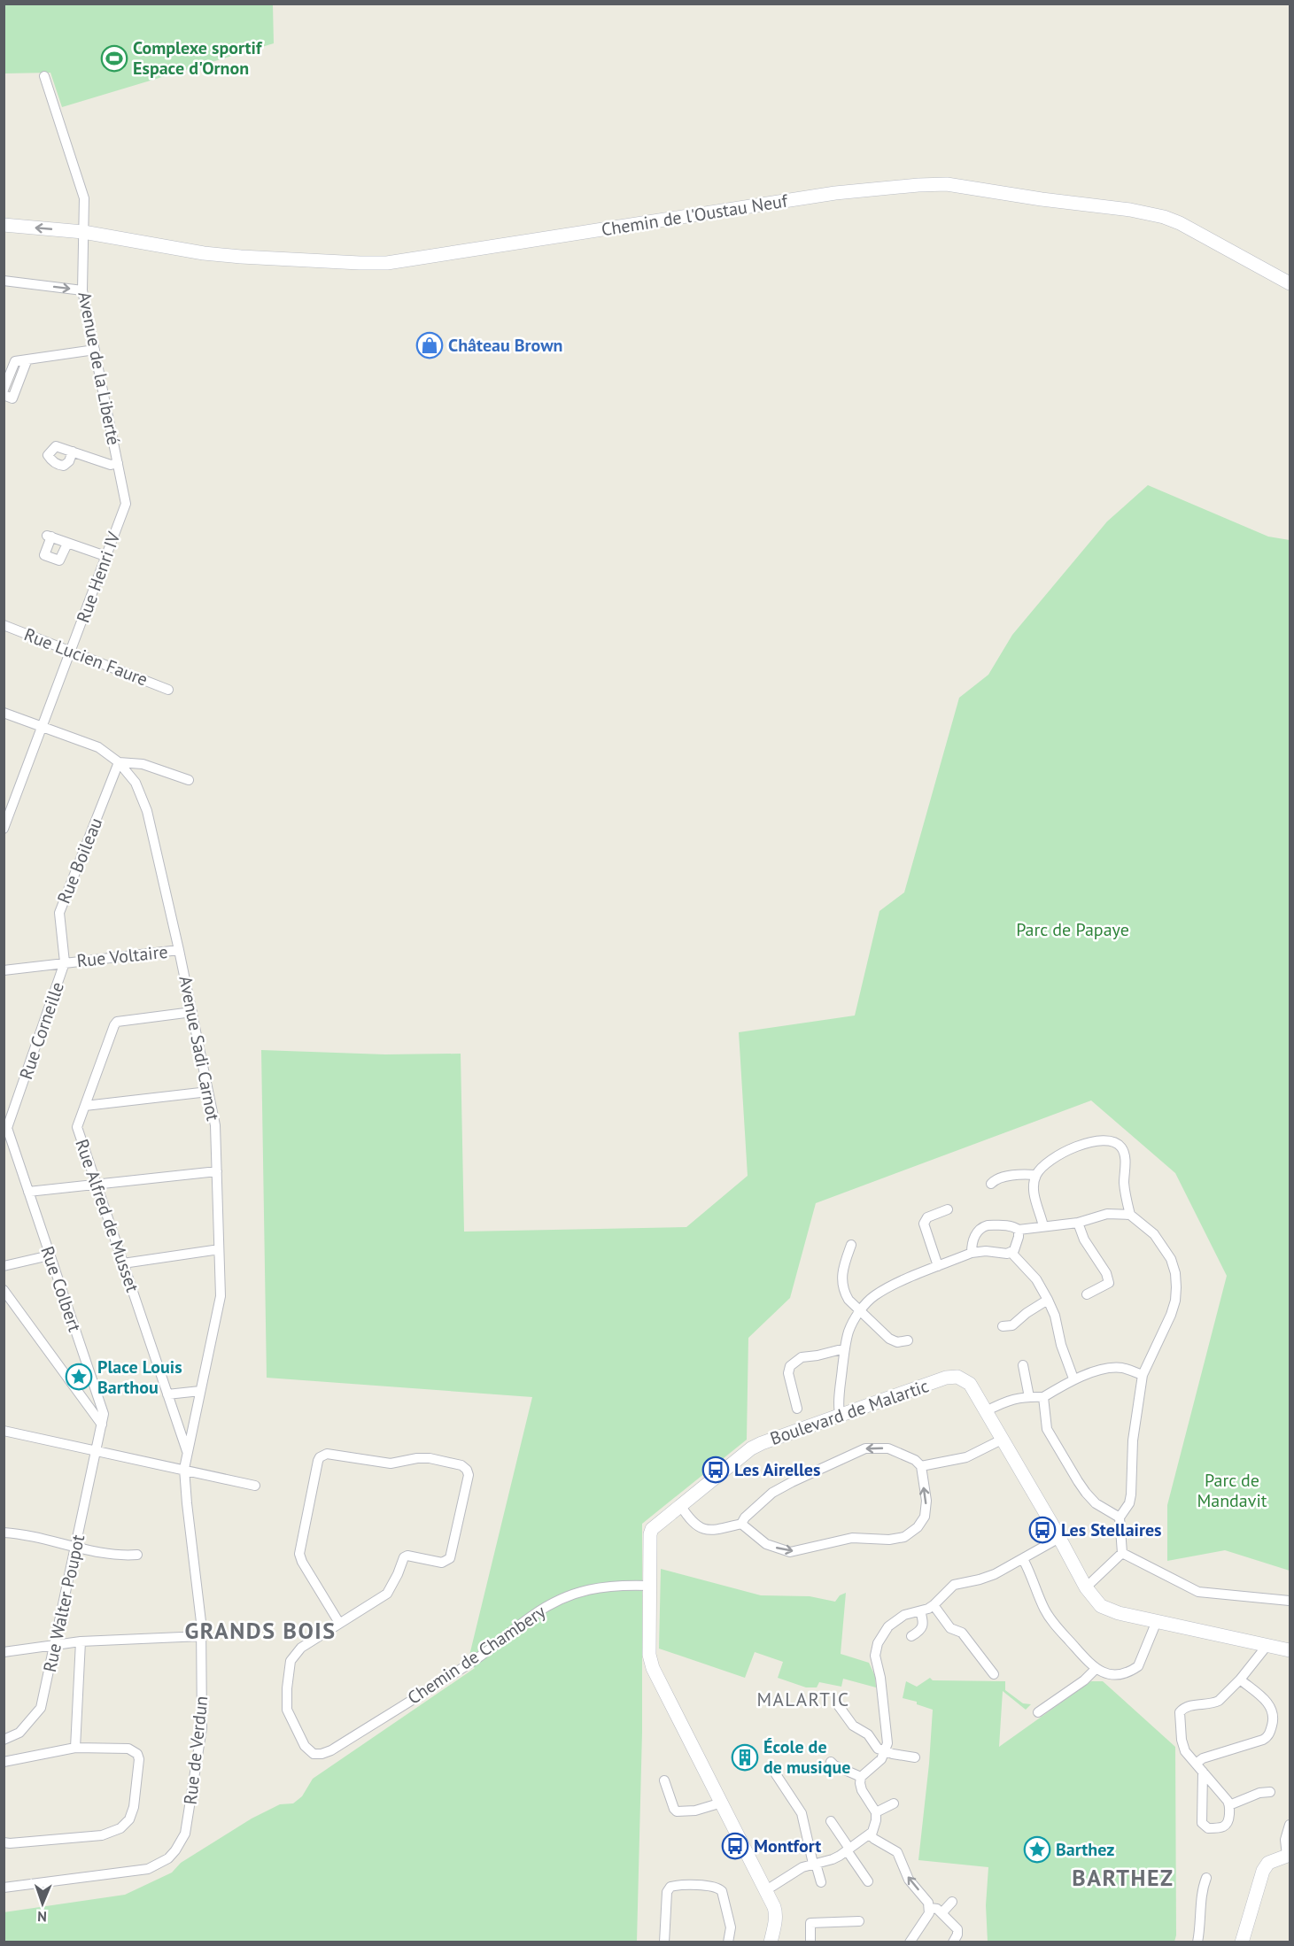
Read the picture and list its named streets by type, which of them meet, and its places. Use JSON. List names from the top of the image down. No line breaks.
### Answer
{"streets":{"street":["Chemin de l'Oustau Neuf","Avenue de la Liberté","Rue Henri IV","Rue Lucien Faure","Rue Boileau","Rue Voltaire","Rue Corneille","Avenue Sadi Carnot","Rue Alfred de Musset","Rue Colbert","Boulevard de Malartic","Rue Walter Poupot","Chemin de Chambery","Rue de Verdun"]},"crossings":[["Chemin de l'Oustau Neuf","Avenue de la Liberté"],["Avenue de la Liberté","Rue Henri IV"],["Rue Henri IV","Rue Lucien Faure"],["Rue Henri IV","Avenue Sadi Carnot"],["Rue Boileau","Rue Voltaire"],["Rue Boileau","Rue Corneille"],["Rue Boileau","Avenue Sadi Carnot"],["Rue Voltaire","Rue Corneille"],["Rue Voltaire","Avenue Sadi Carnot"],["Rue Corneille","Rue Colbert"],["Avenue Sadi Carnot","Rue Alfred de Musset"],["Avenue Sadi Carnot","Rue de Verdun"],["Rue Colbert","Rue Walter Poupot"],["Boulevard de Malartic","Chemin de Chambery"]],"districts":["GRANDS BOIS","MALARTIC","BARTHEZ"],"parks":["Parc de Papaye","Parc de Mandavit"],"places":{"sports":["Complexe sportif Espace d'Ornon"],"shop":["Château Brown"],"place":["Place Louis Barthou","Barthez"],"bus stop":["Les Airelles","Les Stellaires","Montfort"],"building":["École de de musique"]},"north":"bottom"}
